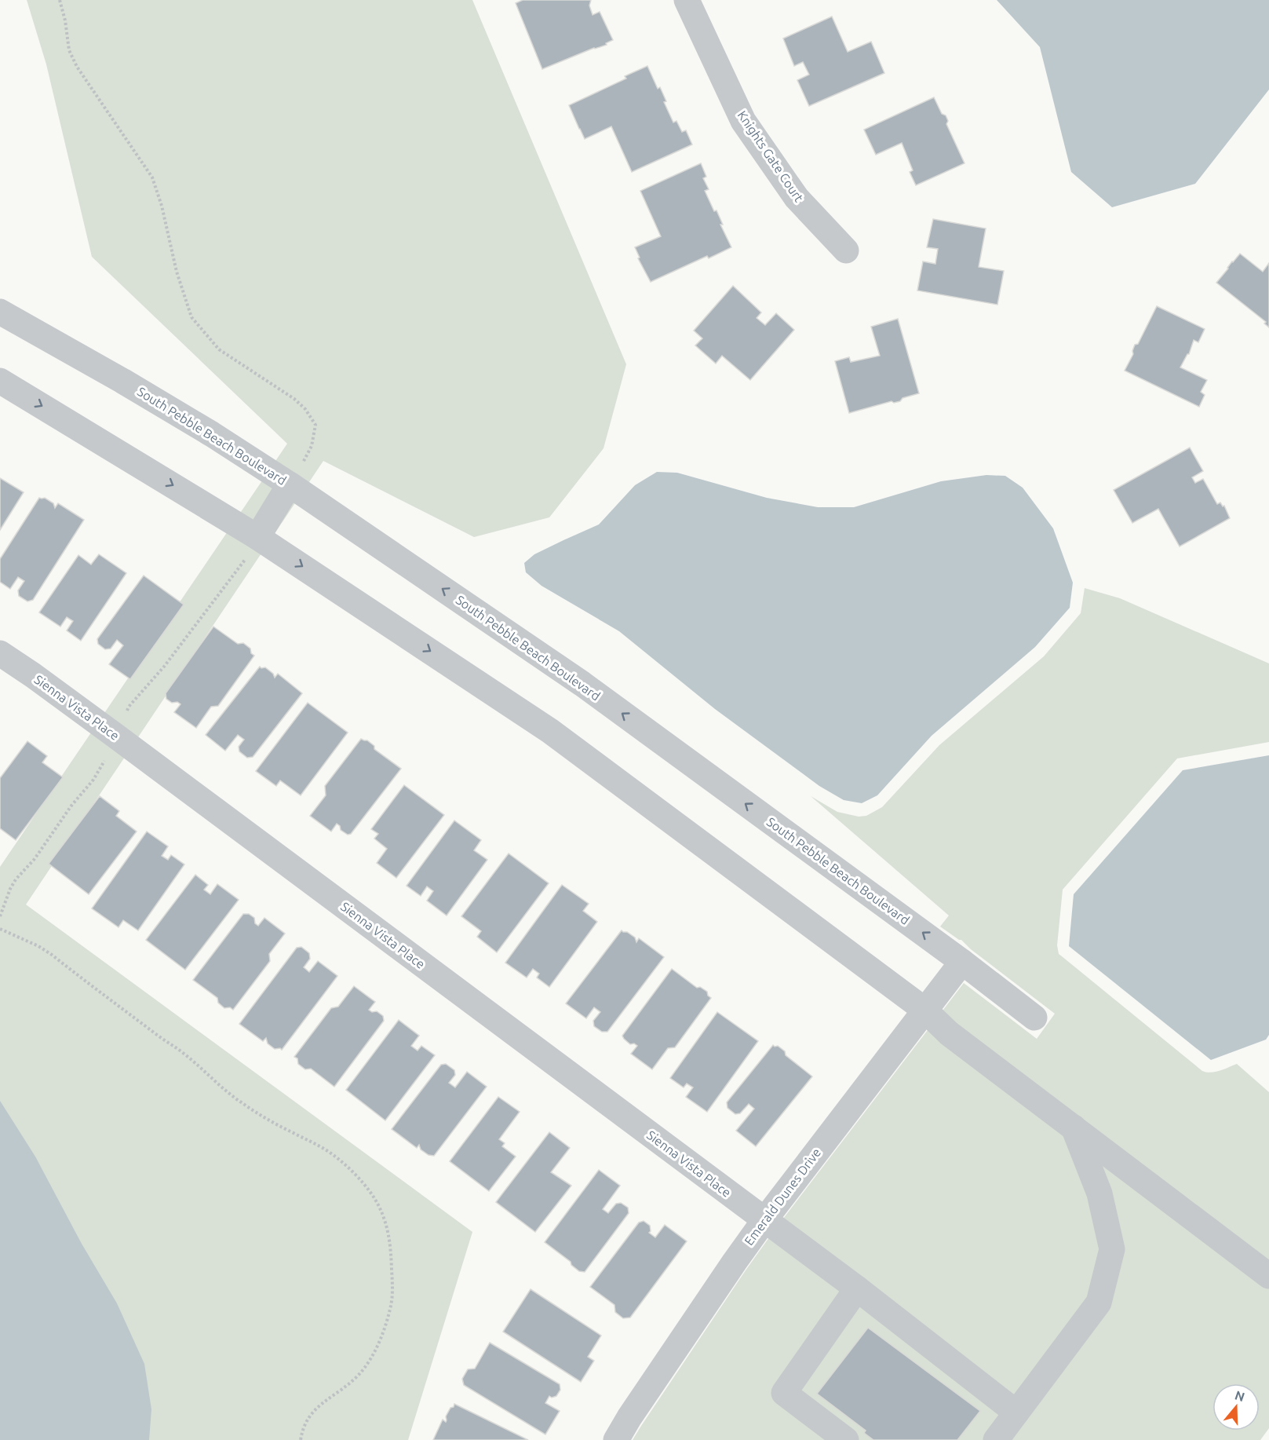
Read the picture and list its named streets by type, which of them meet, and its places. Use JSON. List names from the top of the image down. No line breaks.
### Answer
{"streets":{"street":["Knights Gate Court","South Pebble Beach Boulevard","Sienna Vista Place","Emerald Dunes Drive"]},"crossings":[["South Pebble Beach Boulevard","Emerald Dunes Drive"],["Sienna Vista Place","Emerald Dunes Drive"]],"north":"top"}
